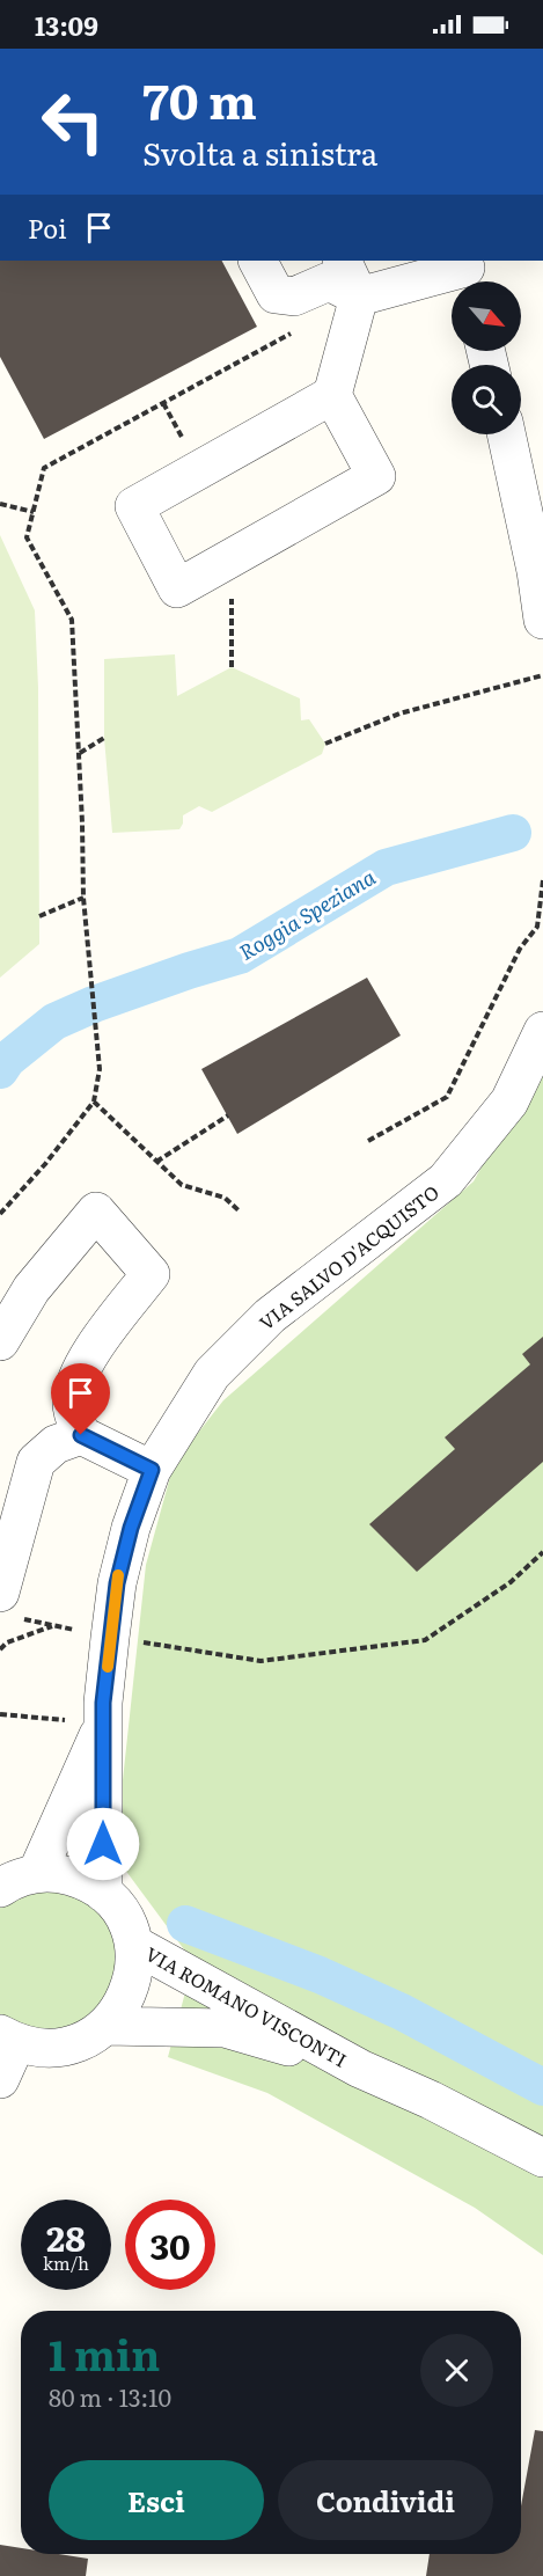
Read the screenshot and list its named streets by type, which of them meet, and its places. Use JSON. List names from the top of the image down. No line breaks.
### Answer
{"streets":{"street":["VIA SALVO D'ACQUISTO","VIA ROMANO VISCONTI"]},"water":["Roggia Speziana"],"north":"bottom right","page":{"status":"13:09","turn":["70 m","Svolta a sinistra"],"then":"Poi","speed":"28 km/h","limit":"30","heading":["1 min","80 m · 13:10"],"buttons":["Esci","Condividi"]}}
